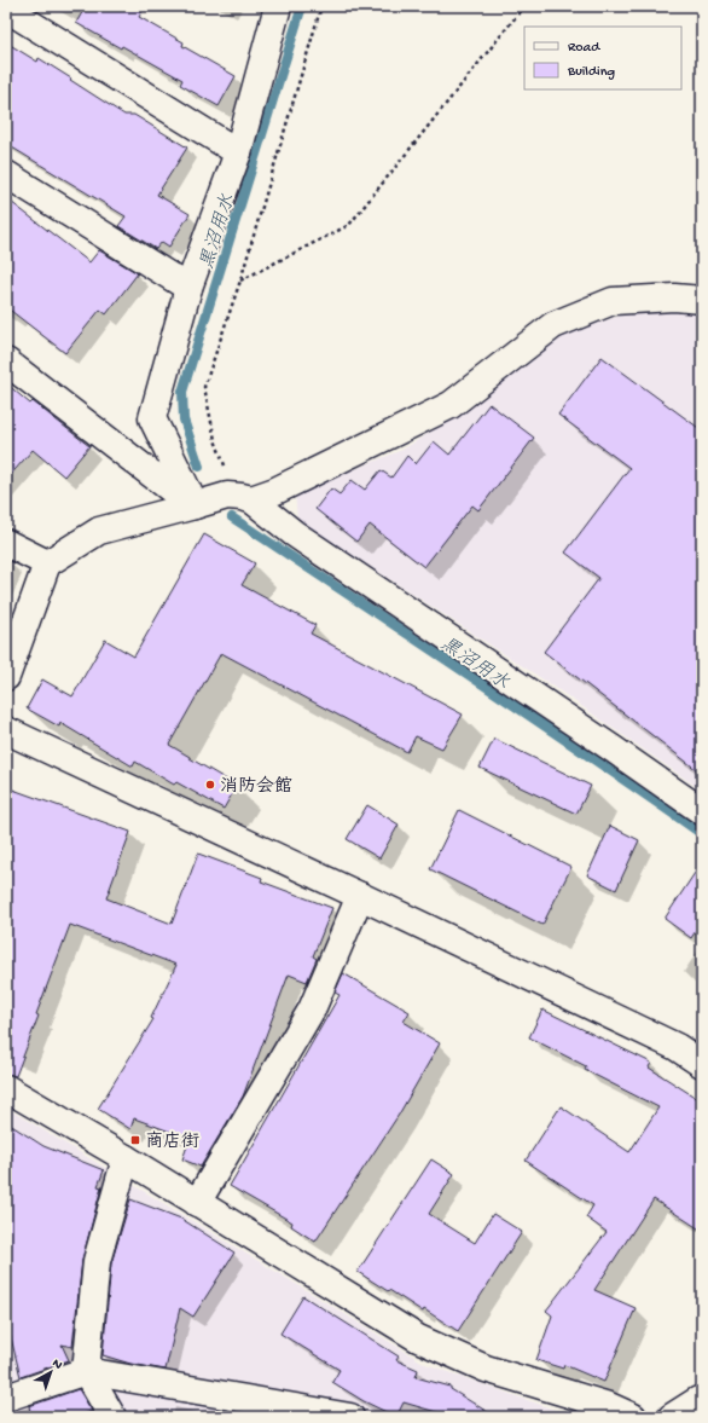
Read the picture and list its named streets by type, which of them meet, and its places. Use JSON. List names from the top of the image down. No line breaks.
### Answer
{"water":["黒沼用水"],"places":{"other":["消防会館"],"transit":["商店街"]},"legend":["Road","Building"],"north":"top right"}
